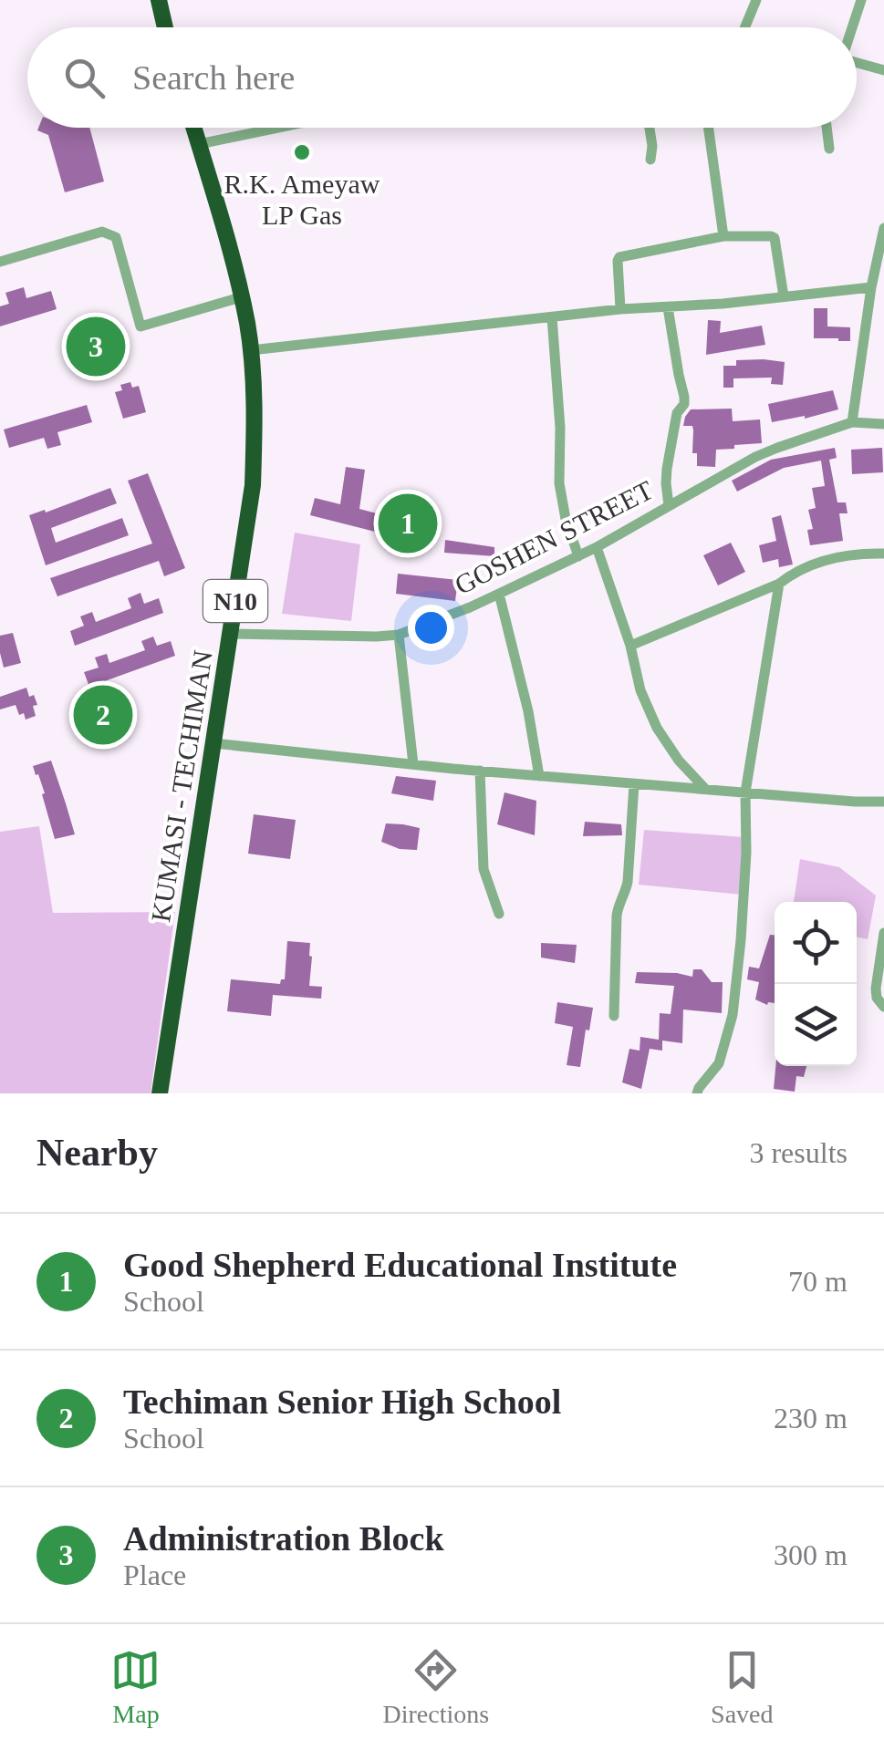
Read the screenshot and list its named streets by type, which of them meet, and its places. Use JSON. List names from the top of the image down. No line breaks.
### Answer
{"streets":{"highway":["N10","KUMASI - TECHIMAN"],"street":["GOSHEN STREET"]},"crossings":[["GOSHEN STREET","KUMASI - TECHIMAN"]],"places":["R.K. Ameyaw LP Gas"],"page":{"search":"Search here","pins":["3","1","2"],"heading":["Nearby","3 results"],"list":[{"mark":"1","name":"Good Shepherd Educational Institute","note":"School","value":"70 m"},{"mark":"2","name":"Techiman Senior High School","note":"School","value":"230 m"},{"mark":"3","name":"Administration Block","note":"Place","value":"300 m"}],"nav":["Map","Directions","Saved"]}}
